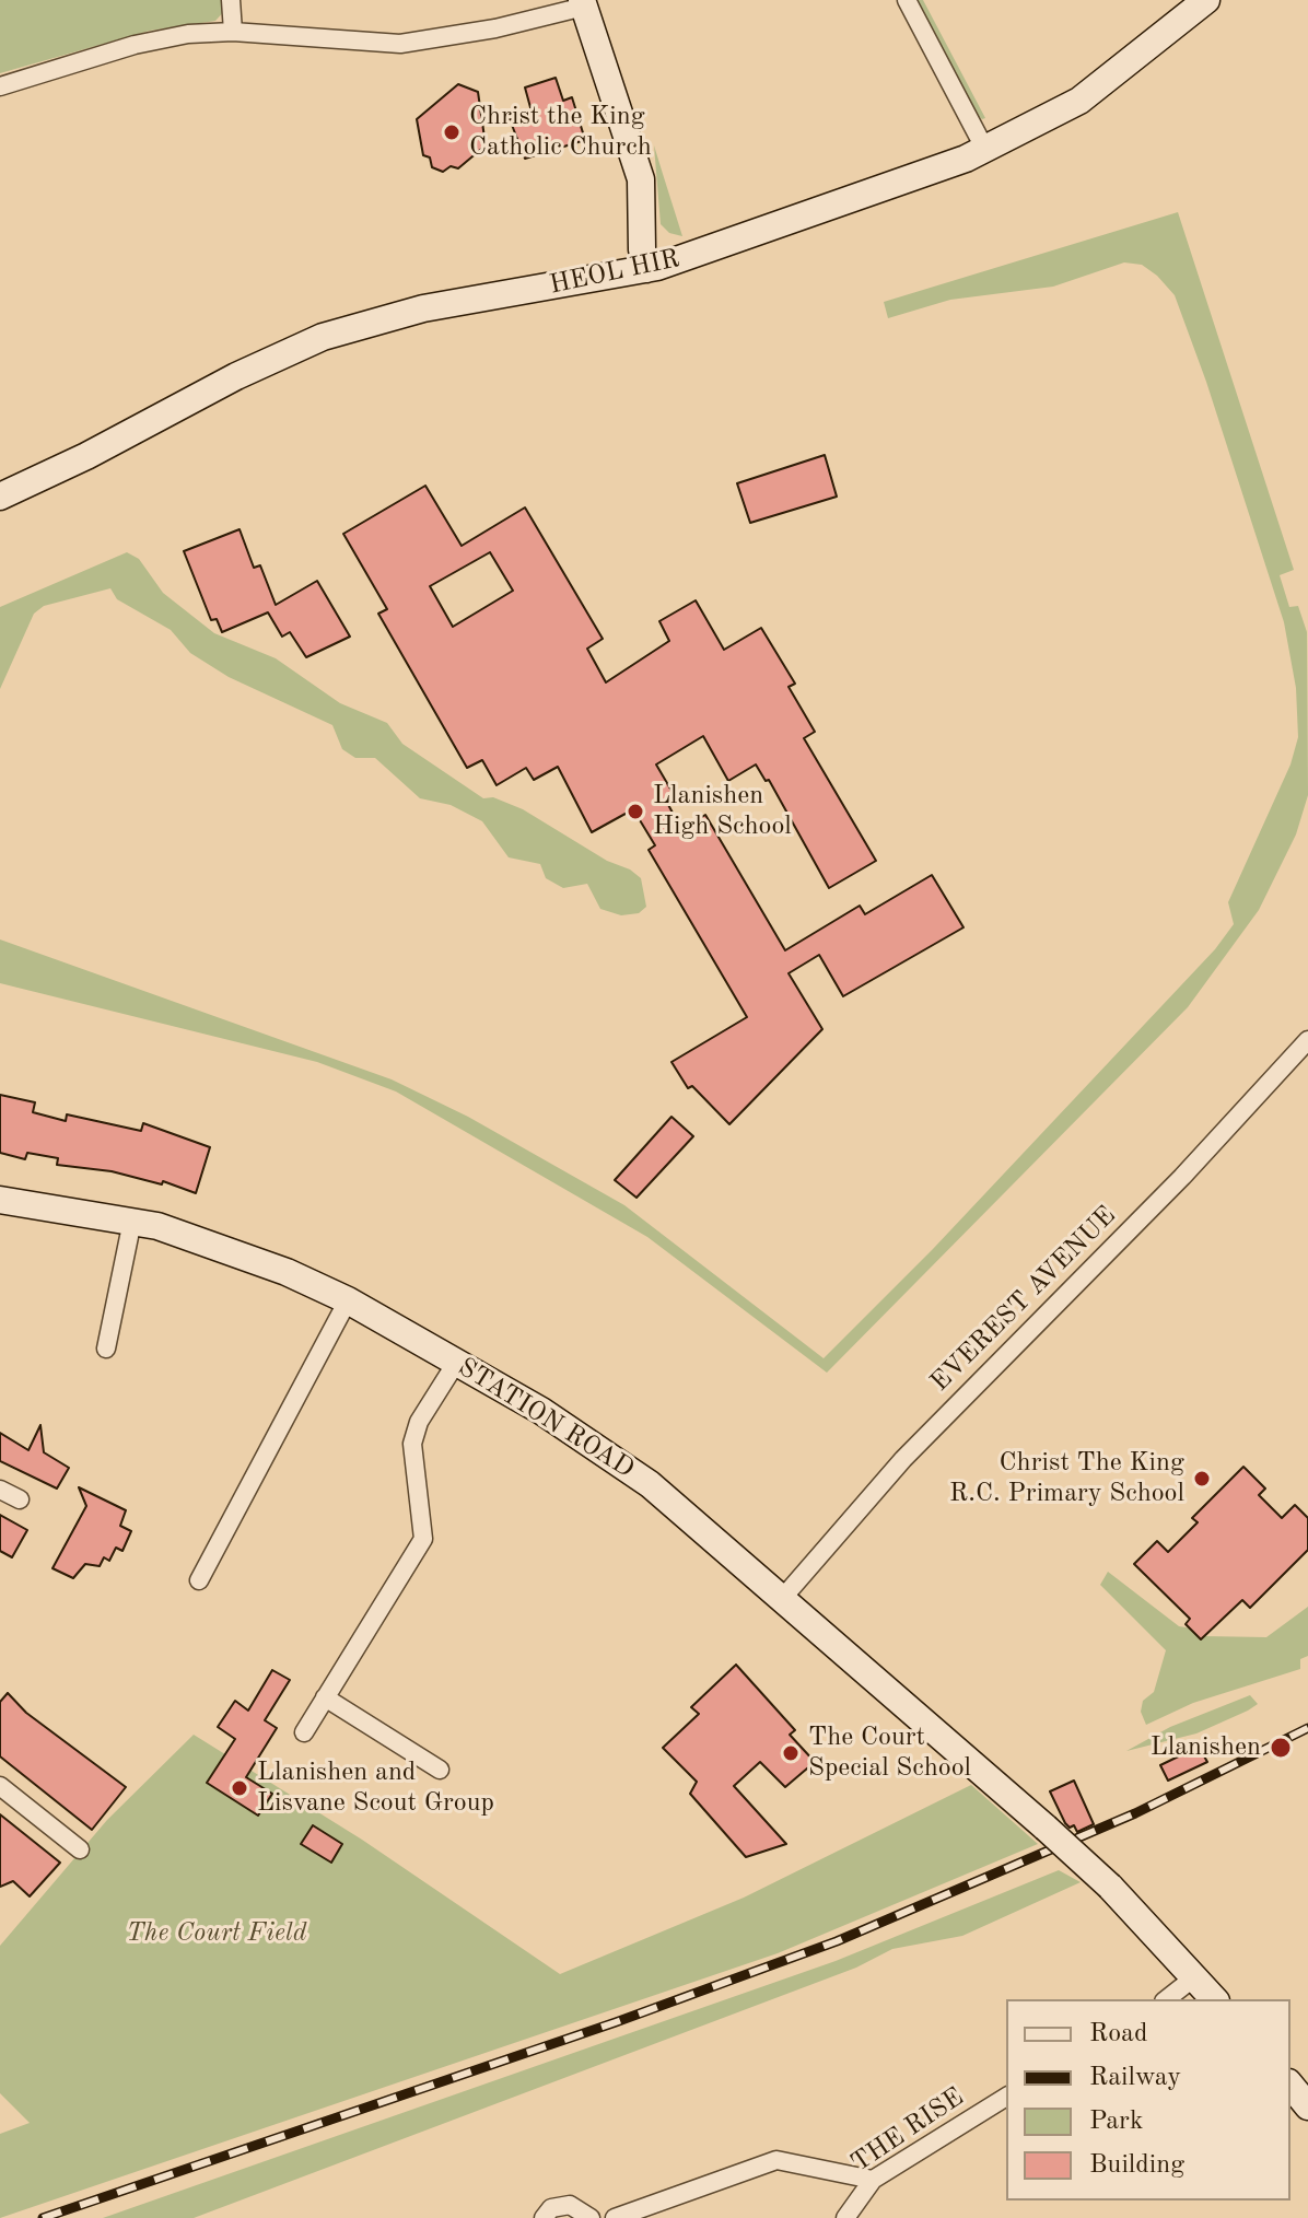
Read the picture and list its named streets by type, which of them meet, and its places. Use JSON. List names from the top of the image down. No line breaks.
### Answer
{"streets":{"street":["HEOL HIR","EVEREST AVENUE","STATION ROAD","THE RISE"]},"crossings":[["EVEREST AVENUE","STATION ROAD"]],"parks":["The Court Field"],"places":["Christ the King Catholic Church","Llanishen High School","Christ The King R.C. Primary School","Llanishen","The Court Special School","Llanishen and Lisvane Scout Group"],"legend":["Road","Railway","Park","Building"]}
